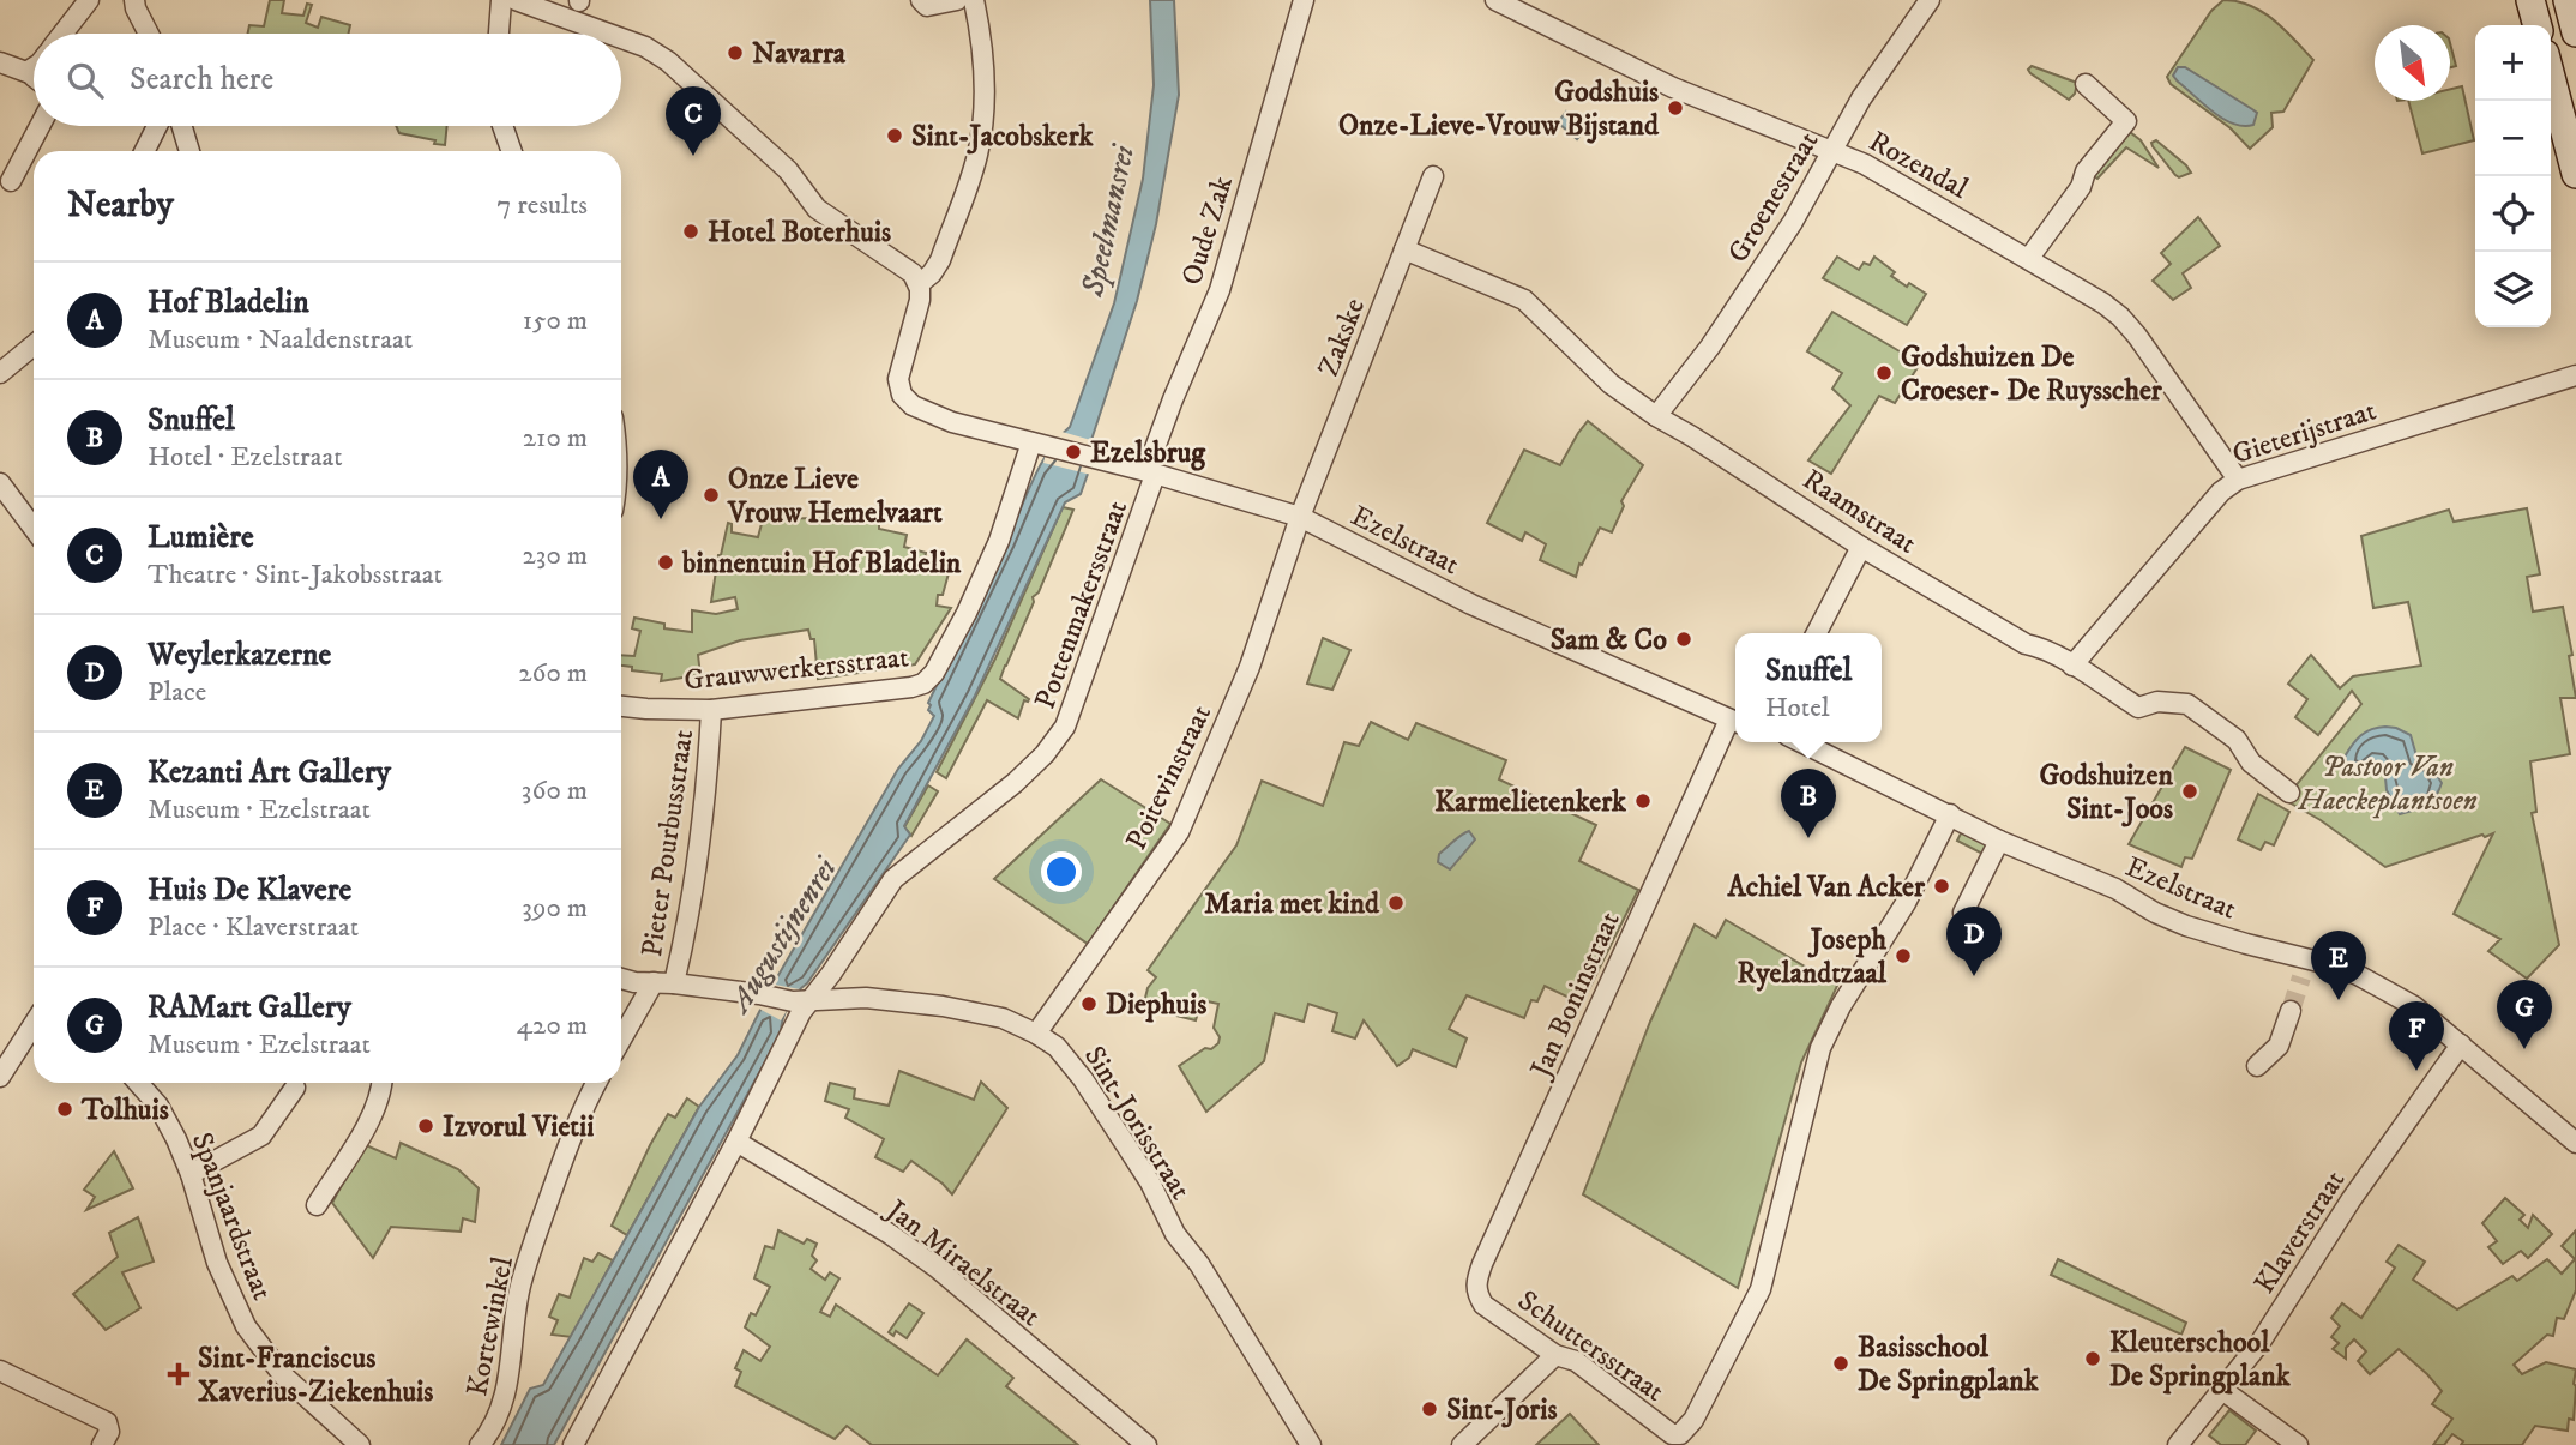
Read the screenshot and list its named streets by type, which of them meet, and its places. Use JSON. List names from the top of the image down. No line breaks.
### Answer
{"streets":{"street":["Rozendal","Groenestraat","Oude Zak","Zakske","Gieterijstraat","Raamstraat","Ezelstraat","Pottenmakersstraat","Grauwwerkersstraat","Poitevinstraat","Pieter Pourbusstraat","Jan Boninstraat","Sint-Jorisstraat","Spanjaardstraat","Klaverstraat","Jan Miraelstraat","Kortewinkel","Schuttersstraat"]},"crossings":[["Rozendal","Groenestraat"],["Rozendal","Gieterijstraat"],["Groenestraat","Raamstraat"],["Oude Zak","Ezelstraat"],["Oude Zak","Pottenmakersstraat"],["Zakske","Raamstraat"],["Zakske","Ezelstraat"],["Zakske","Poitevinstraat"],["Gieterijstraat","Raamstraat"],["Ezelstraat","Pottenmakersstraat"],["Ezelstraat","Grauwwerkersstraat"],["Ezelstraat","Poitevinstraat"],["Ezelstraat","Jan Boninstraat"],["Ezelstraat","Klaverstraat"],["Ezelstraat","Schuttersstraat"],["Pottenmakersstraat","Sint-Jorisstraat"],["Grauwwerkersstraat","Pieter Pourbusstraat"],["Poitevinstraat","Sint-Jorisstraat"],["Pieter Pourbusstraat","Sint-Jorisstraat"],["Jan Boninstraat","Schuttersstraat"]],"water":["Speelmansrei","Augustijnenrei"],"parks":["Pastoor Van Haeckeplantsoen"],"places":{"other":["Navarra","Godshuis Onze-Lieve-Vrouw Bijstand","Sint-Jacobskerk","Hotel Boterhuis","Godshuizen De Croeser- De Ruysscher","Ezelsbrug","Onze Lieve Vrouw Hemelvaart","binnentuin Hof Bladelin","Sam & Co","Godshuizen Sint-Joos","Karmelietenkerk","Achiel Van Acker","Maria met kind","Joseph Ryelandtzaal","Diephuis","Tolhuis","Izvorul Vietii","Kleuterschool De Springplank","Basisschool De Springplank","Sint-Joris"],"health":["Sint-Franciscus Xaverius-Ziekenhuis"]},"north":"bottom right","page":{"map_buttons":["+","−"],"search":"Search here","pins":["C","A","B","D","E","G","F"],"heading":["Nearby","7 results"],"list":[{"mark":"A","name":"Hof Bladelin","note":"Museum · Naaldenstraat","value":"150 m"},{"mark":"B","name":"Snuffel","note":"Hotel · Ezelstraat","value":"210 m"},{"mark":"C","name":"Lumière","note":"Theatre · Sint-Jakobsstraat","value":"230 m"},{"mark":"D","name":"Weylerkazerne","note":"Place","value":"260 m"},{"mark":"E","name":"Kezanti Art Gallery","note":"Museum · Ezelstraat","value":"360 m"},{"mark":"F","name":"Huis De Klavere","note":"Place · Klaverstraat","value":"390 m"},{"mark":"G","name":"RAMart Gallery","note":"Museum · Ezelstraat","value":"420 m"}],"popup":["Snuffel","Hotel"]}}
